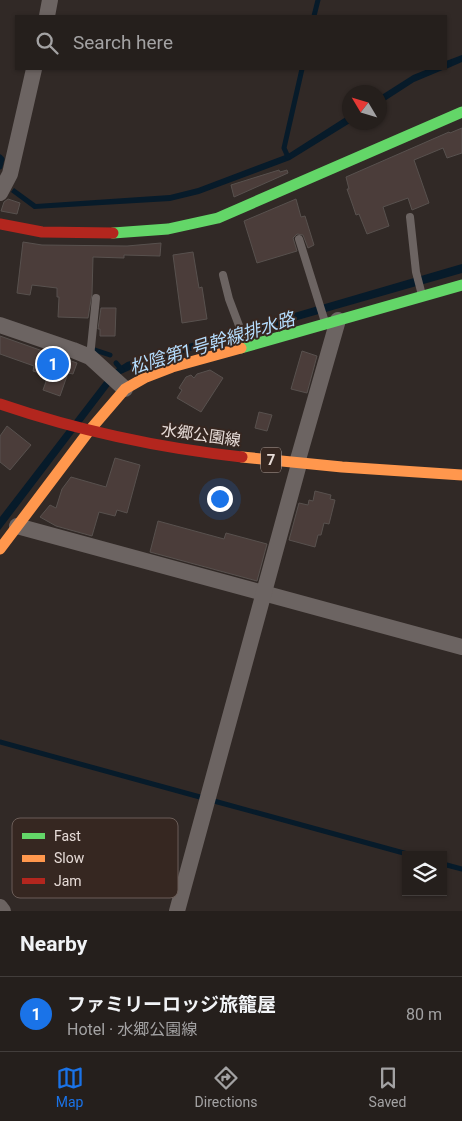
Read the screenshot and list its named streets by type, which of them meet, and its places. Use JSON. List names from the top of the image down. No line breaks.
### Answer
{"streets":{"street":["水郷公園線","7"]},"water":["松陰第1号幹線排水路"],"legend":["Fast","Slow","Jam"],"north":"top left","page":{"search":"Search here","pins":"1","heading":"Nearby","list":[{"mark":"1","name":"ファミリーロッジ旅籠屋","note":"Hotel · 水郷公園線","value":"80 m"}],"nav":["Map","Directions","Saved"]}}
